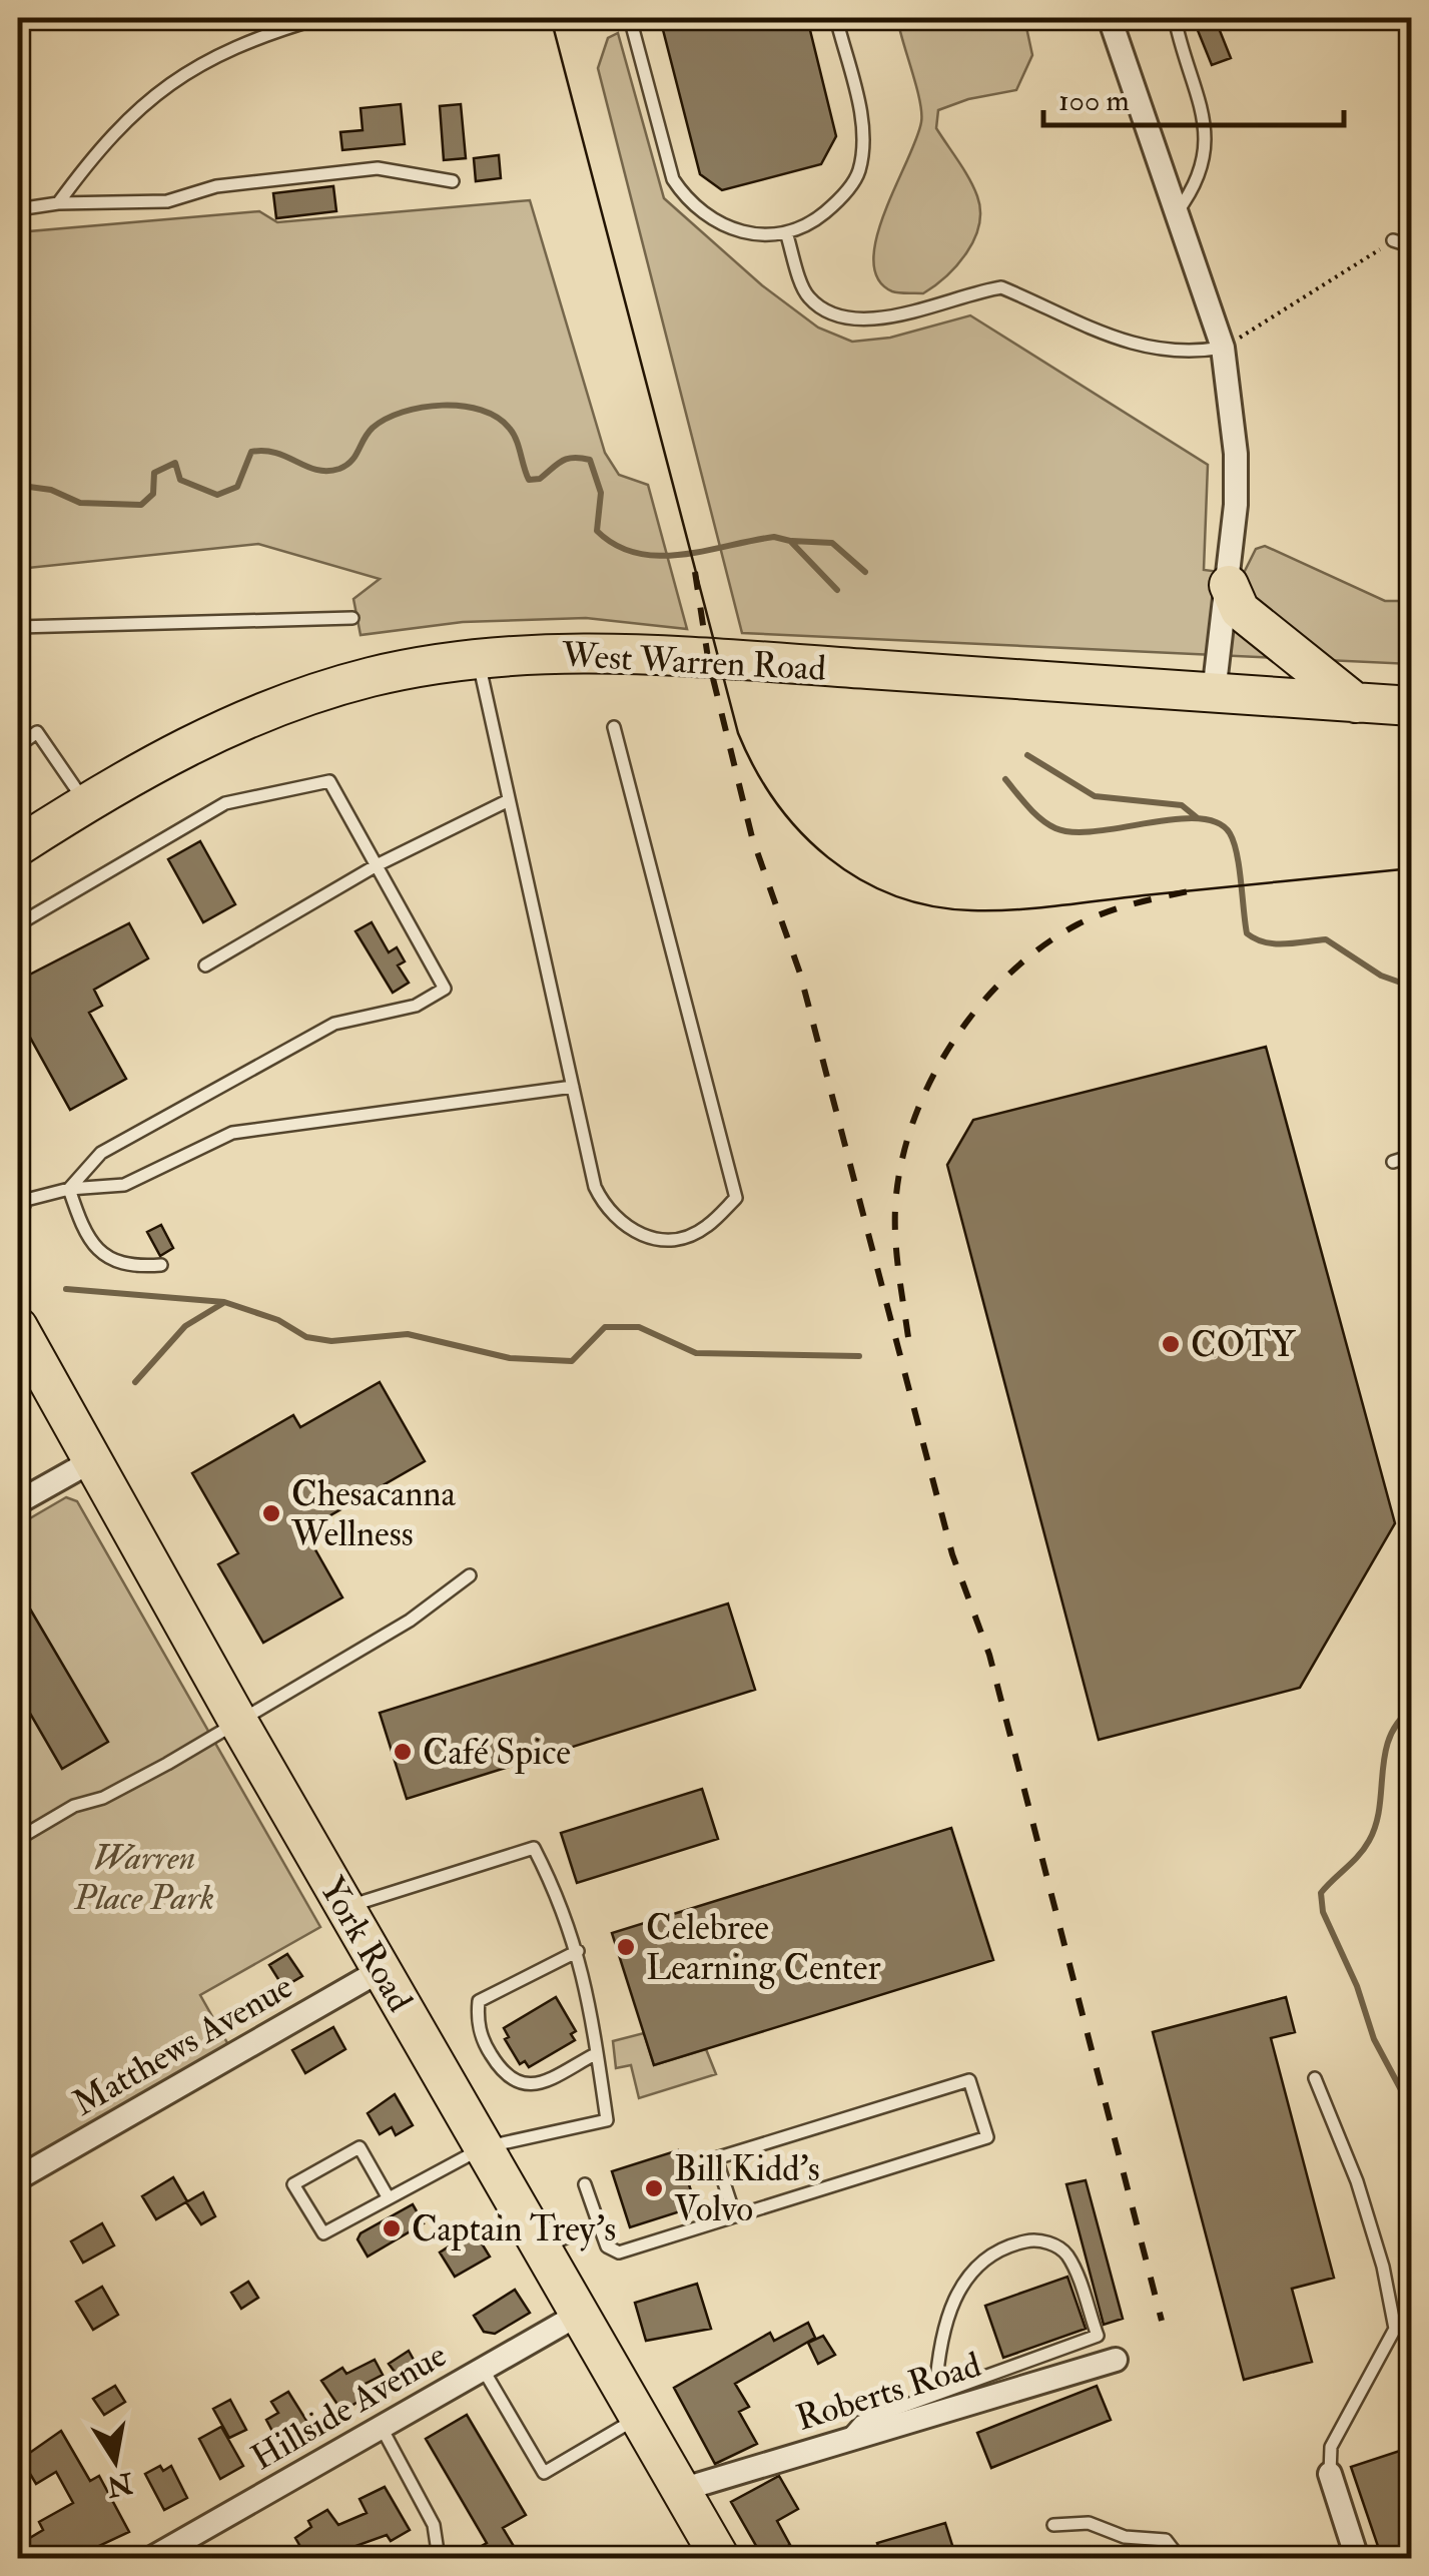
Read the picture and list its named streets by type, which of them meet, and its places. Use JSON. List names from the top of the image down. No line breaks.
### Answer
{"streets":{"main road":["West Warren Road","York Road"],"street":["Matthews Avenue","Roberts Road","Hillside Avenue"]},"crossings":[["York Road","Matthews Avenue"],["York Road","Roberts Road"],["York Road","Hillside Avenue"]],"parks":["Warren Place Park"],"places":["COTY","Chesacanna Wellness","Café Spice","Celebree Learning Center","Bill Kidd's Volvo","Captain Trey's"],"scale_bar":"100 m","north":"bottom"}
